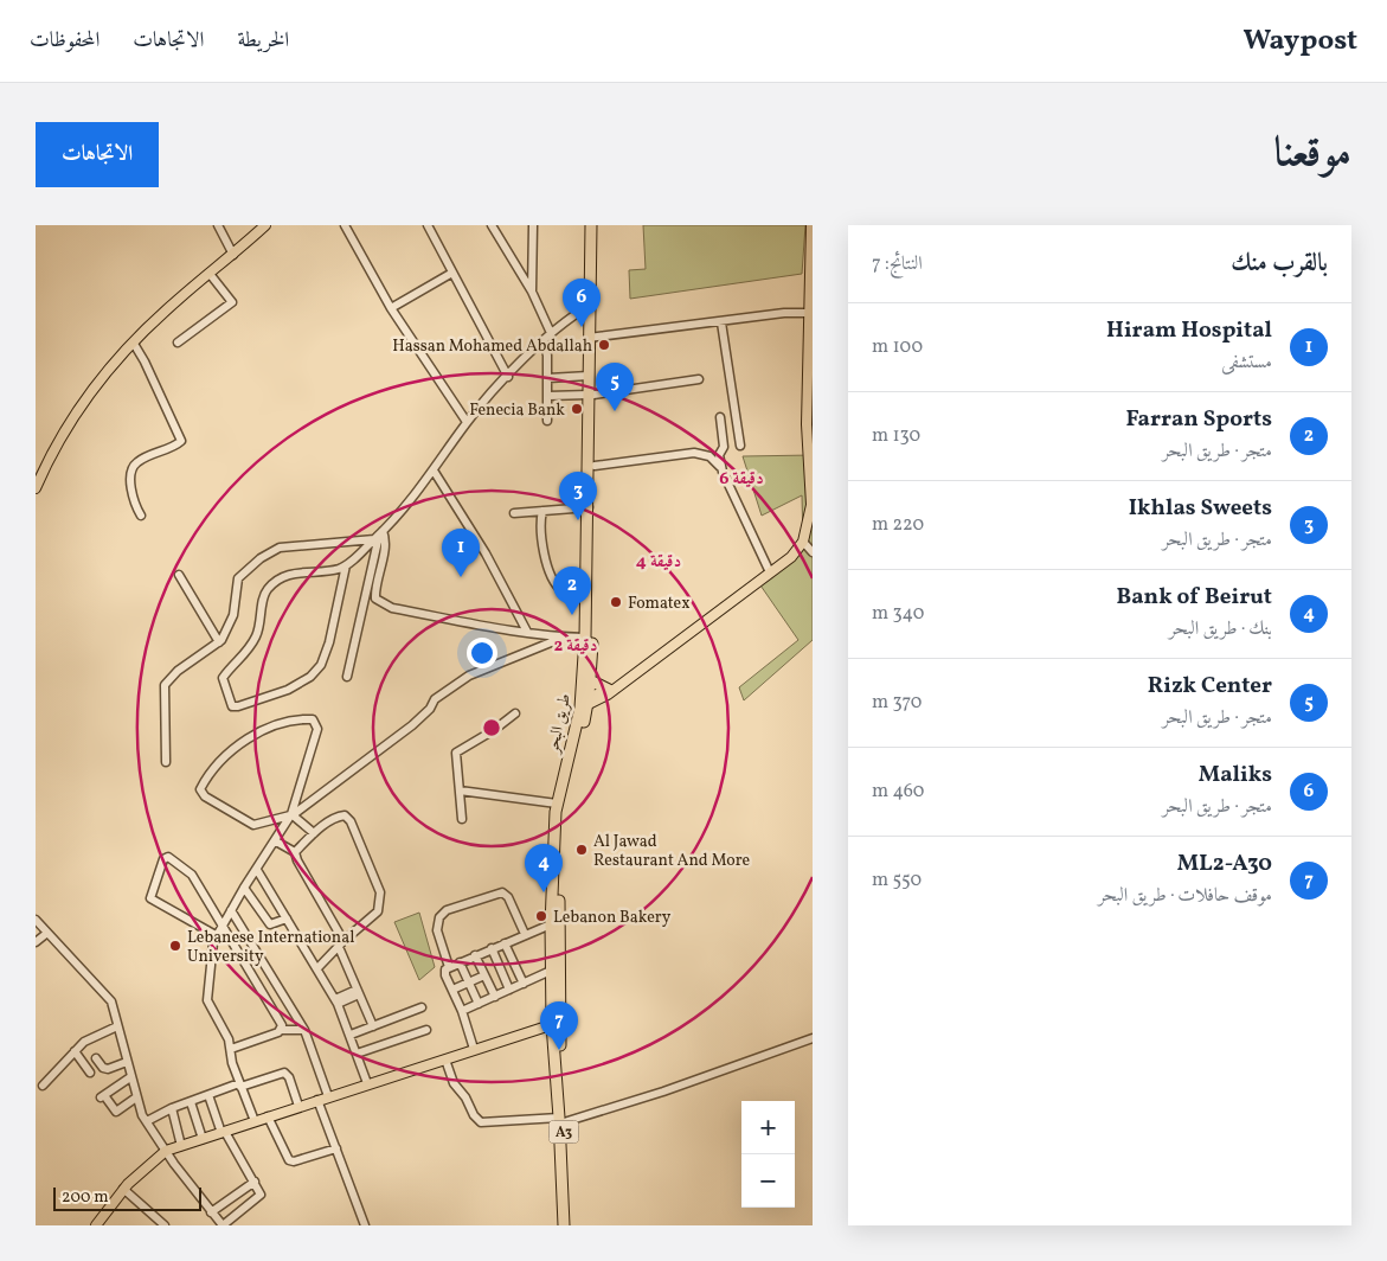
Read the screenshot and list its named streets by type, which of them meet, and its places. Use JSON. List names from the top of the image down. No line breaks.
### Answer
{"streets":{"highway":["طريق البحر","A3"]},"places":["Hassan Mohamed Abdallah","Fenecia Bank","Fomatex","Al Jawad Restaurant And More","Lebanon Bakery","Lebanese International University"],"scale_bar":"200 m","page":{"header":"Waypost","nav":["الخريطة","الاتجاهات","المحفوظات"],"title":"موقعنا","buttons":"الاتجاهات","heading":["بالقرب منك","النتائج: 7"],"pins":["6","5","3","1","2","4","7"],"list":[{"mark":"1","name":"Hiram Hospital","note":"مستشفى","value":"100 m"},{"mark":"2","name":"Farran Sports","note":"متجر · طريق البحر","value":"130 m"},{"mark":"3","name":"Ikhlas Sweets","note":"متجر · طريق البحر","value":"220 m"},{"mark":"4","name":"Bank of Beirut","note":"بنك · طريق البحر","value":"340 m"},{"mark":"5","name":"Rizk Center","note":"متجر · طريق البحر","value":"370 m"},{"mark":"6","name":"Maliks","note":"متجر · طريق البحر","value":"460 m"},{"mark":"7","name":"ML2-A30","note":"موقف حافلات · طريق البحر","value":"550 m"}],"map_buttons":["+","−"],"scale":"200 m"},"rings":["6 دقيقة","4 دقيقة","2 دقيقة"]}
